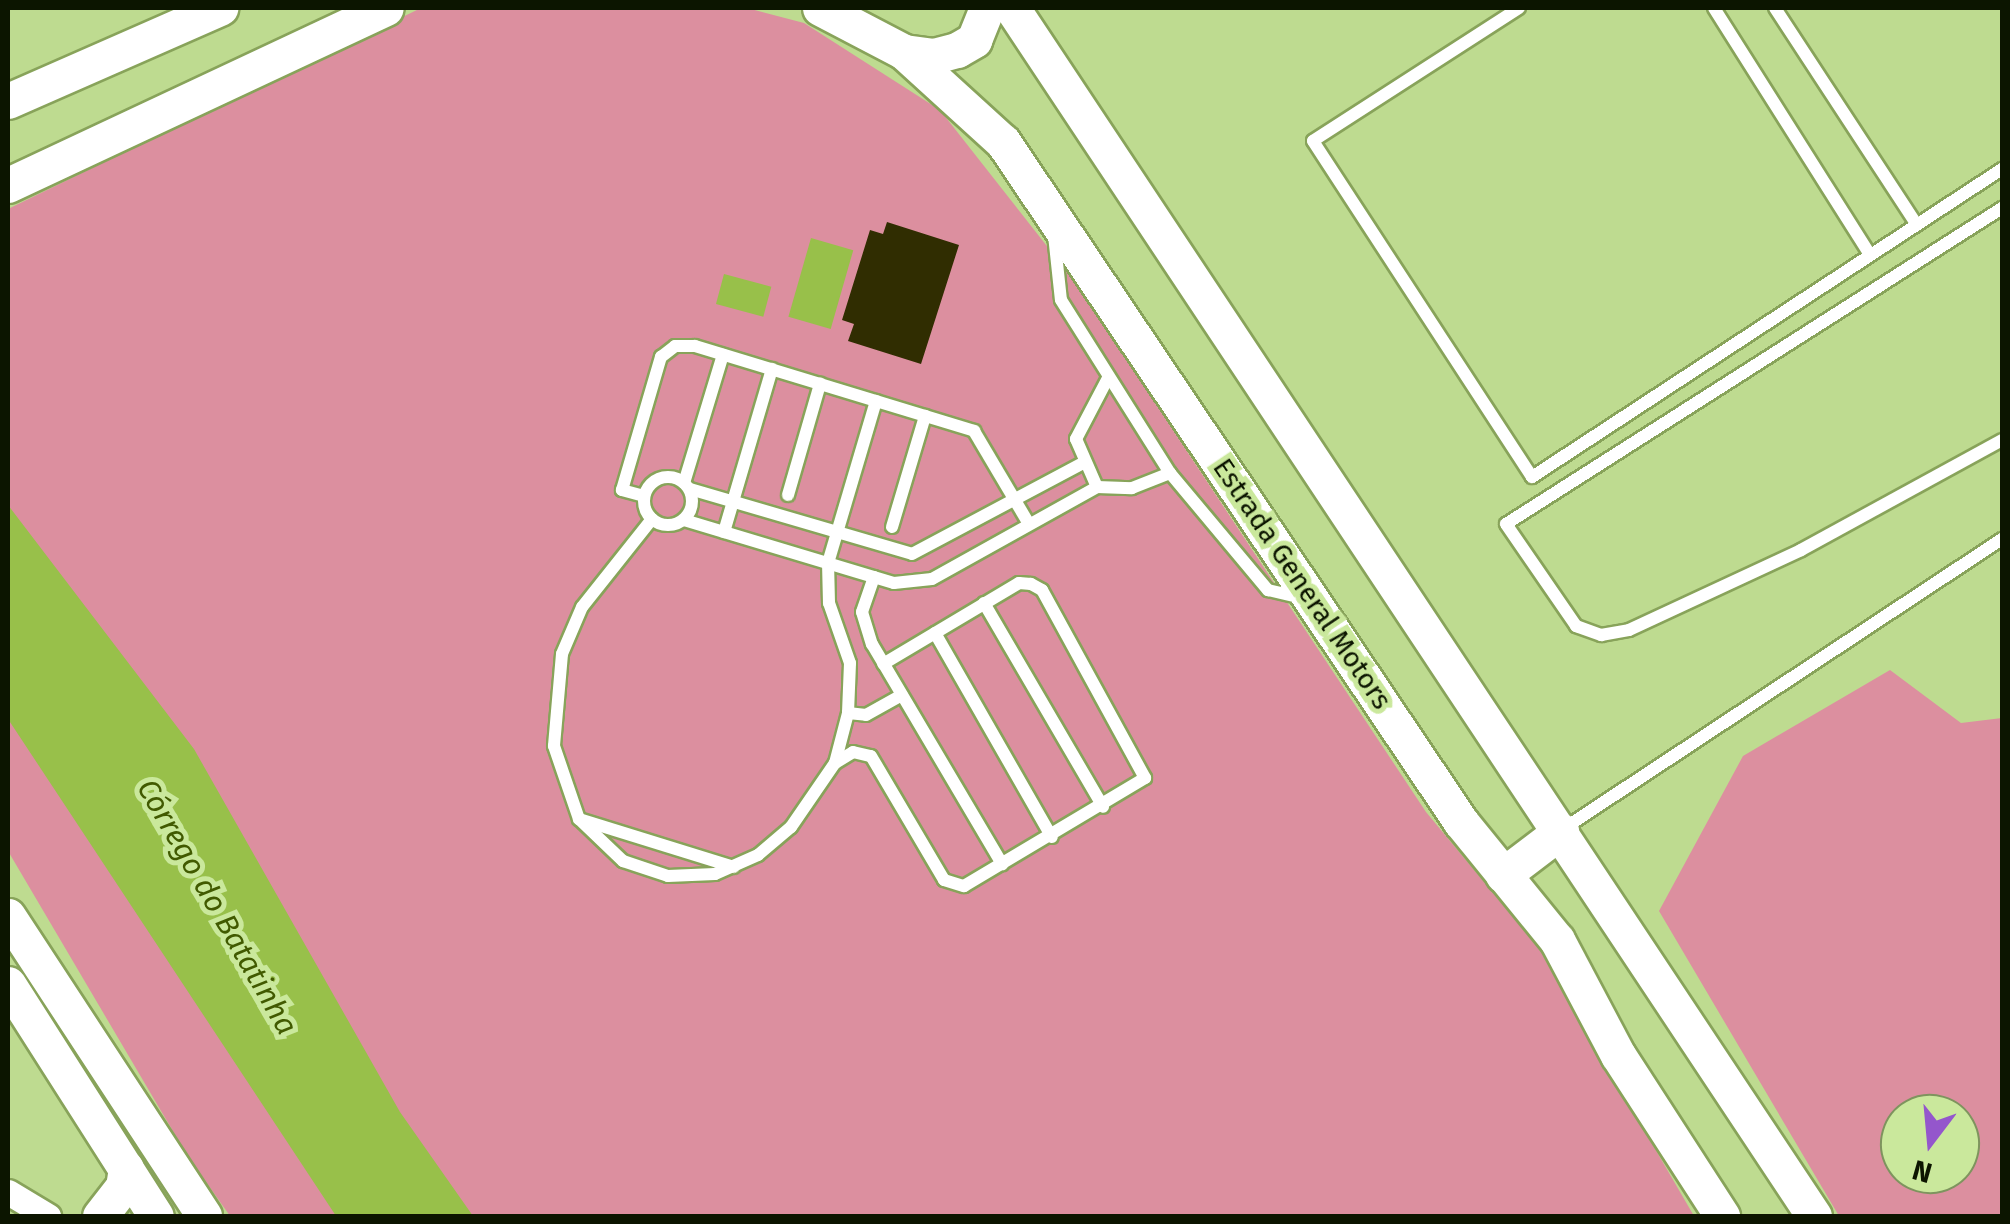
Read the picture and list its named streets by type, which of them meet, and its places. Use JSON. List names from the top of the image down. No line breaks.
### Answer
{"streets":{"main road":["Estrada General Motors"]},"water":["Córrego do Batatinha"],"north":"bottom"}
